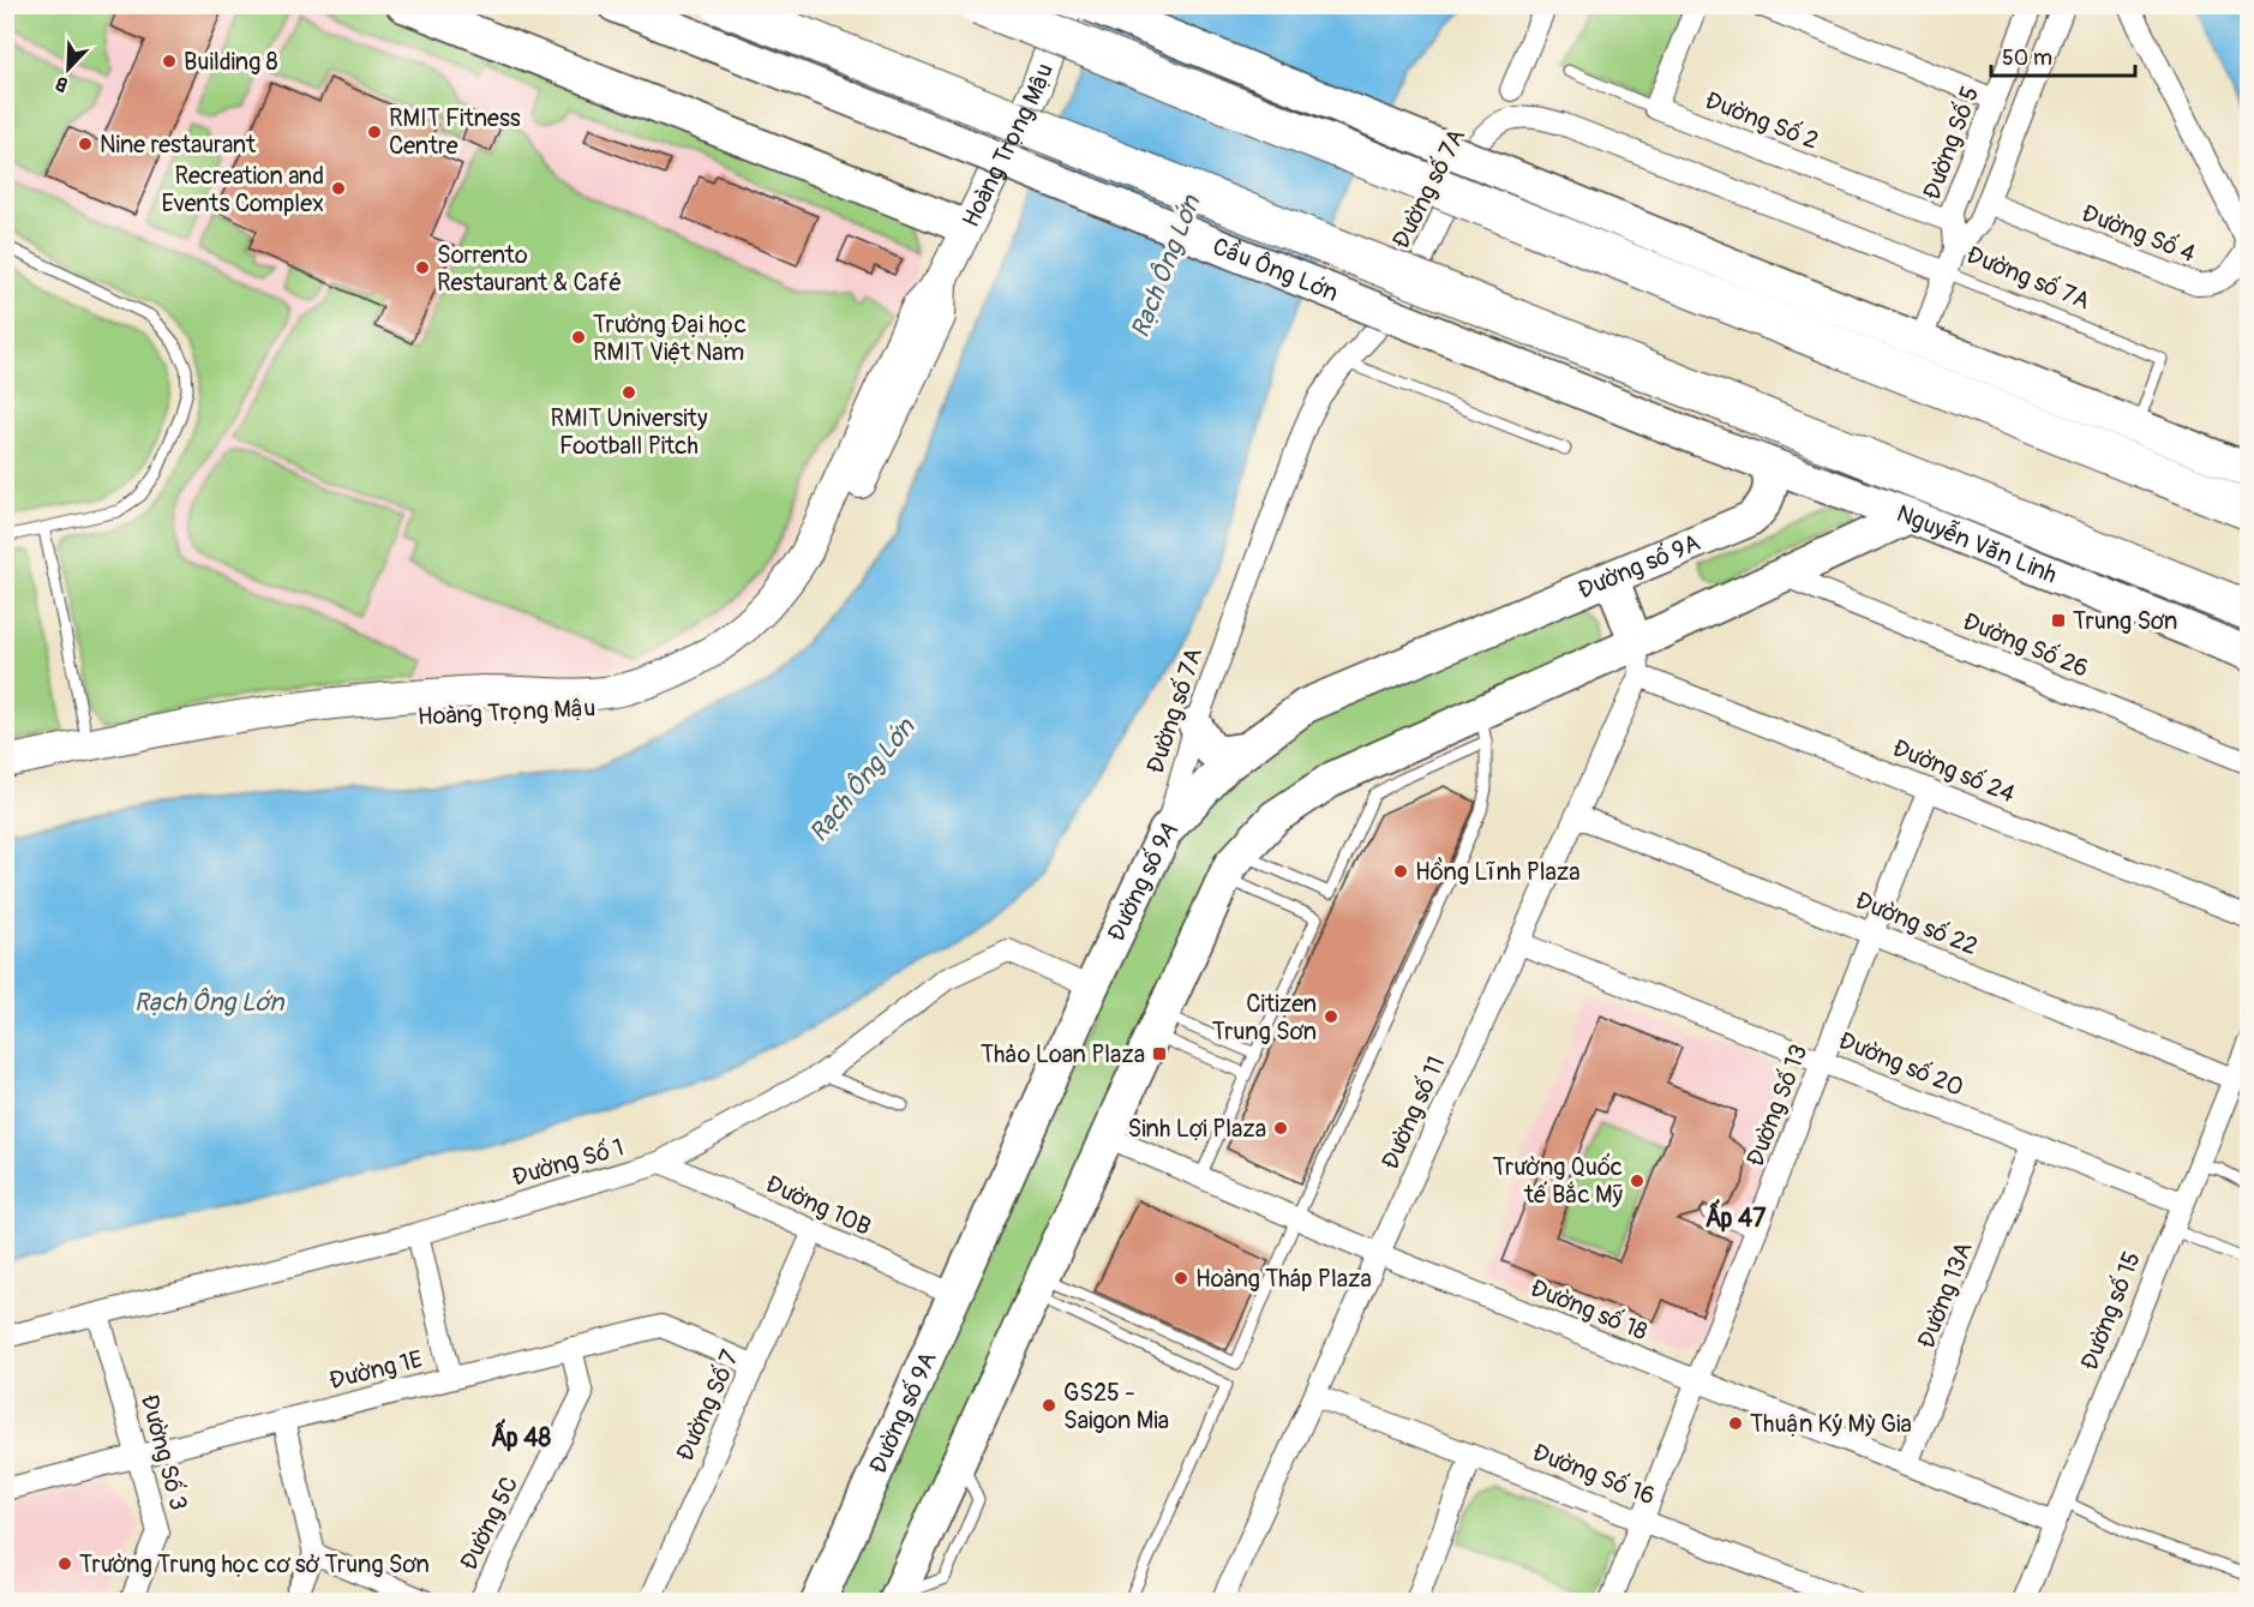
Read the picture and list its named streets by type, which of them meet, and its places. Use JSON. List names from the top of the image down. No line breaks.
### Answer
{"streets":{"highway":["Cầu Ông Lớn","Nguyễn Văn Linh"],"main road":["Hoàng Trọng Mậu","Đường số 9A"],"street":["Đường Số 2","Đường Số 5","Đường số 7A","Đường Số 4","Đường Số 26","Đường số 24","Đường số 22","Đường số 20","Đường Số 13","Đường số 11","Đường Số 1","Đường 10B","Đường 13A","Đường số 18","Đường số 15","Đường 1E","Đường Số 7","Đường Số 3","Đường Số 16","Đường 5C"]},"crossings":[["Đường Số 2","Đường Số 5"],["Đường số 7A","Đường số 9A"],["Cầu Ông Lớn","Nguyễn Văn Linh"],["Nguyễn Văn Linh","Đường số 9A"],["Đường số 9A","Đường Số 1"],["Đường số 9A","Đường 10B"],["Đường số 24","Đường Số 13"],["Đường số 24","Đường số 11"],["Đường số 22","Đường Số 13"],["Đường số 22","Đường số 11"],["Đường số 22","Đường số 15"],["Đường số 20","Đường Số 13"],["Đường số 20","Đường số 11"],["Đường số 20","Đường 13A"],["Đường số 20","Đường số 15"],["Đường Số 13","Đường số 18"],["Đường Số 13","Đường Số 16"],["Đường số 11","Đường số 18"],["Đường số 11","Đường Số 16"],["Đường Số 1","Đường 10B"],["Đường Số 1","Đường Số 3"],["Đường 10B","Đường Số 7"],["Đường 13A","Đường số 18"],["Đường số 18","Đường số 15"],["Đường 1E","Đường Số 7"],["Đường 1E","Đường Số 3"],["Đường 1E","Đường 5C"]],"districts":["Ấp 47","Ấp 48"],"water":["Rạch Ông Lớn"],"places":{"other":["Building 8","RMIT Fitness Centre","Nine restaurant","Recreation and Events Complex","Sorrento Restaurant & Café","Trường Đại học RMIT Việt Nam","RMIT University Football Pitch","Hồng Lĩnh Plaza","Citizen Trung Sơn","Sinh Lợi Plaza","Trường Quốc tế Bắc Mỹ","Hoàng Tháp Plaza","GS25 - Saigon Mia","Thuận Ký Mỳ Gia","Trường Trung học cơ sở Trung Sơn"],"transit":["Trung Sơn","Thảo Loan Plaza"]},"scale_bar":"50 m","north":"bottom left"}
